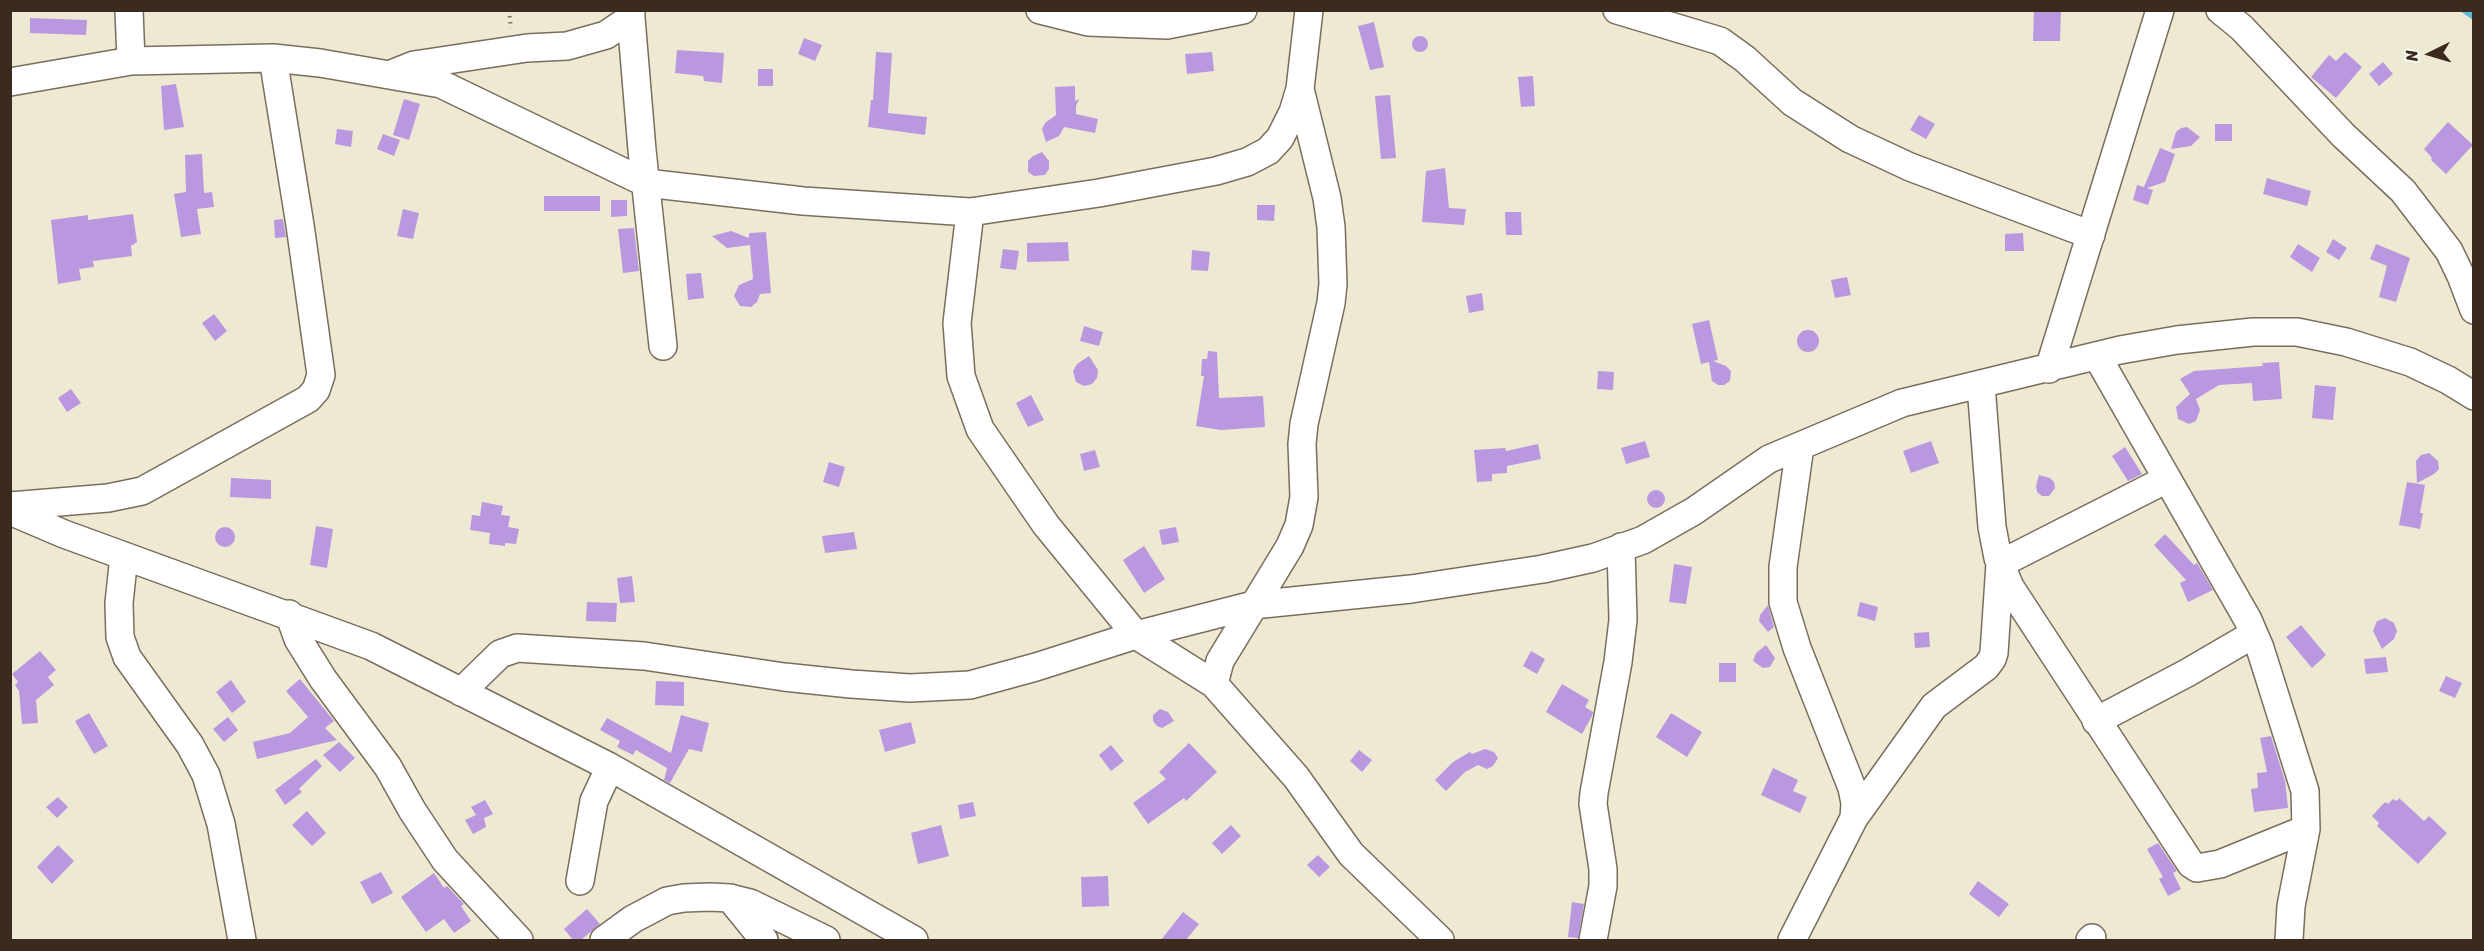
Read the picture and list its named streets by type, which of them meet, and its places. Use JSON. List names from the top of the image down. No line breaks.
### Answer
{"north":"left"}
